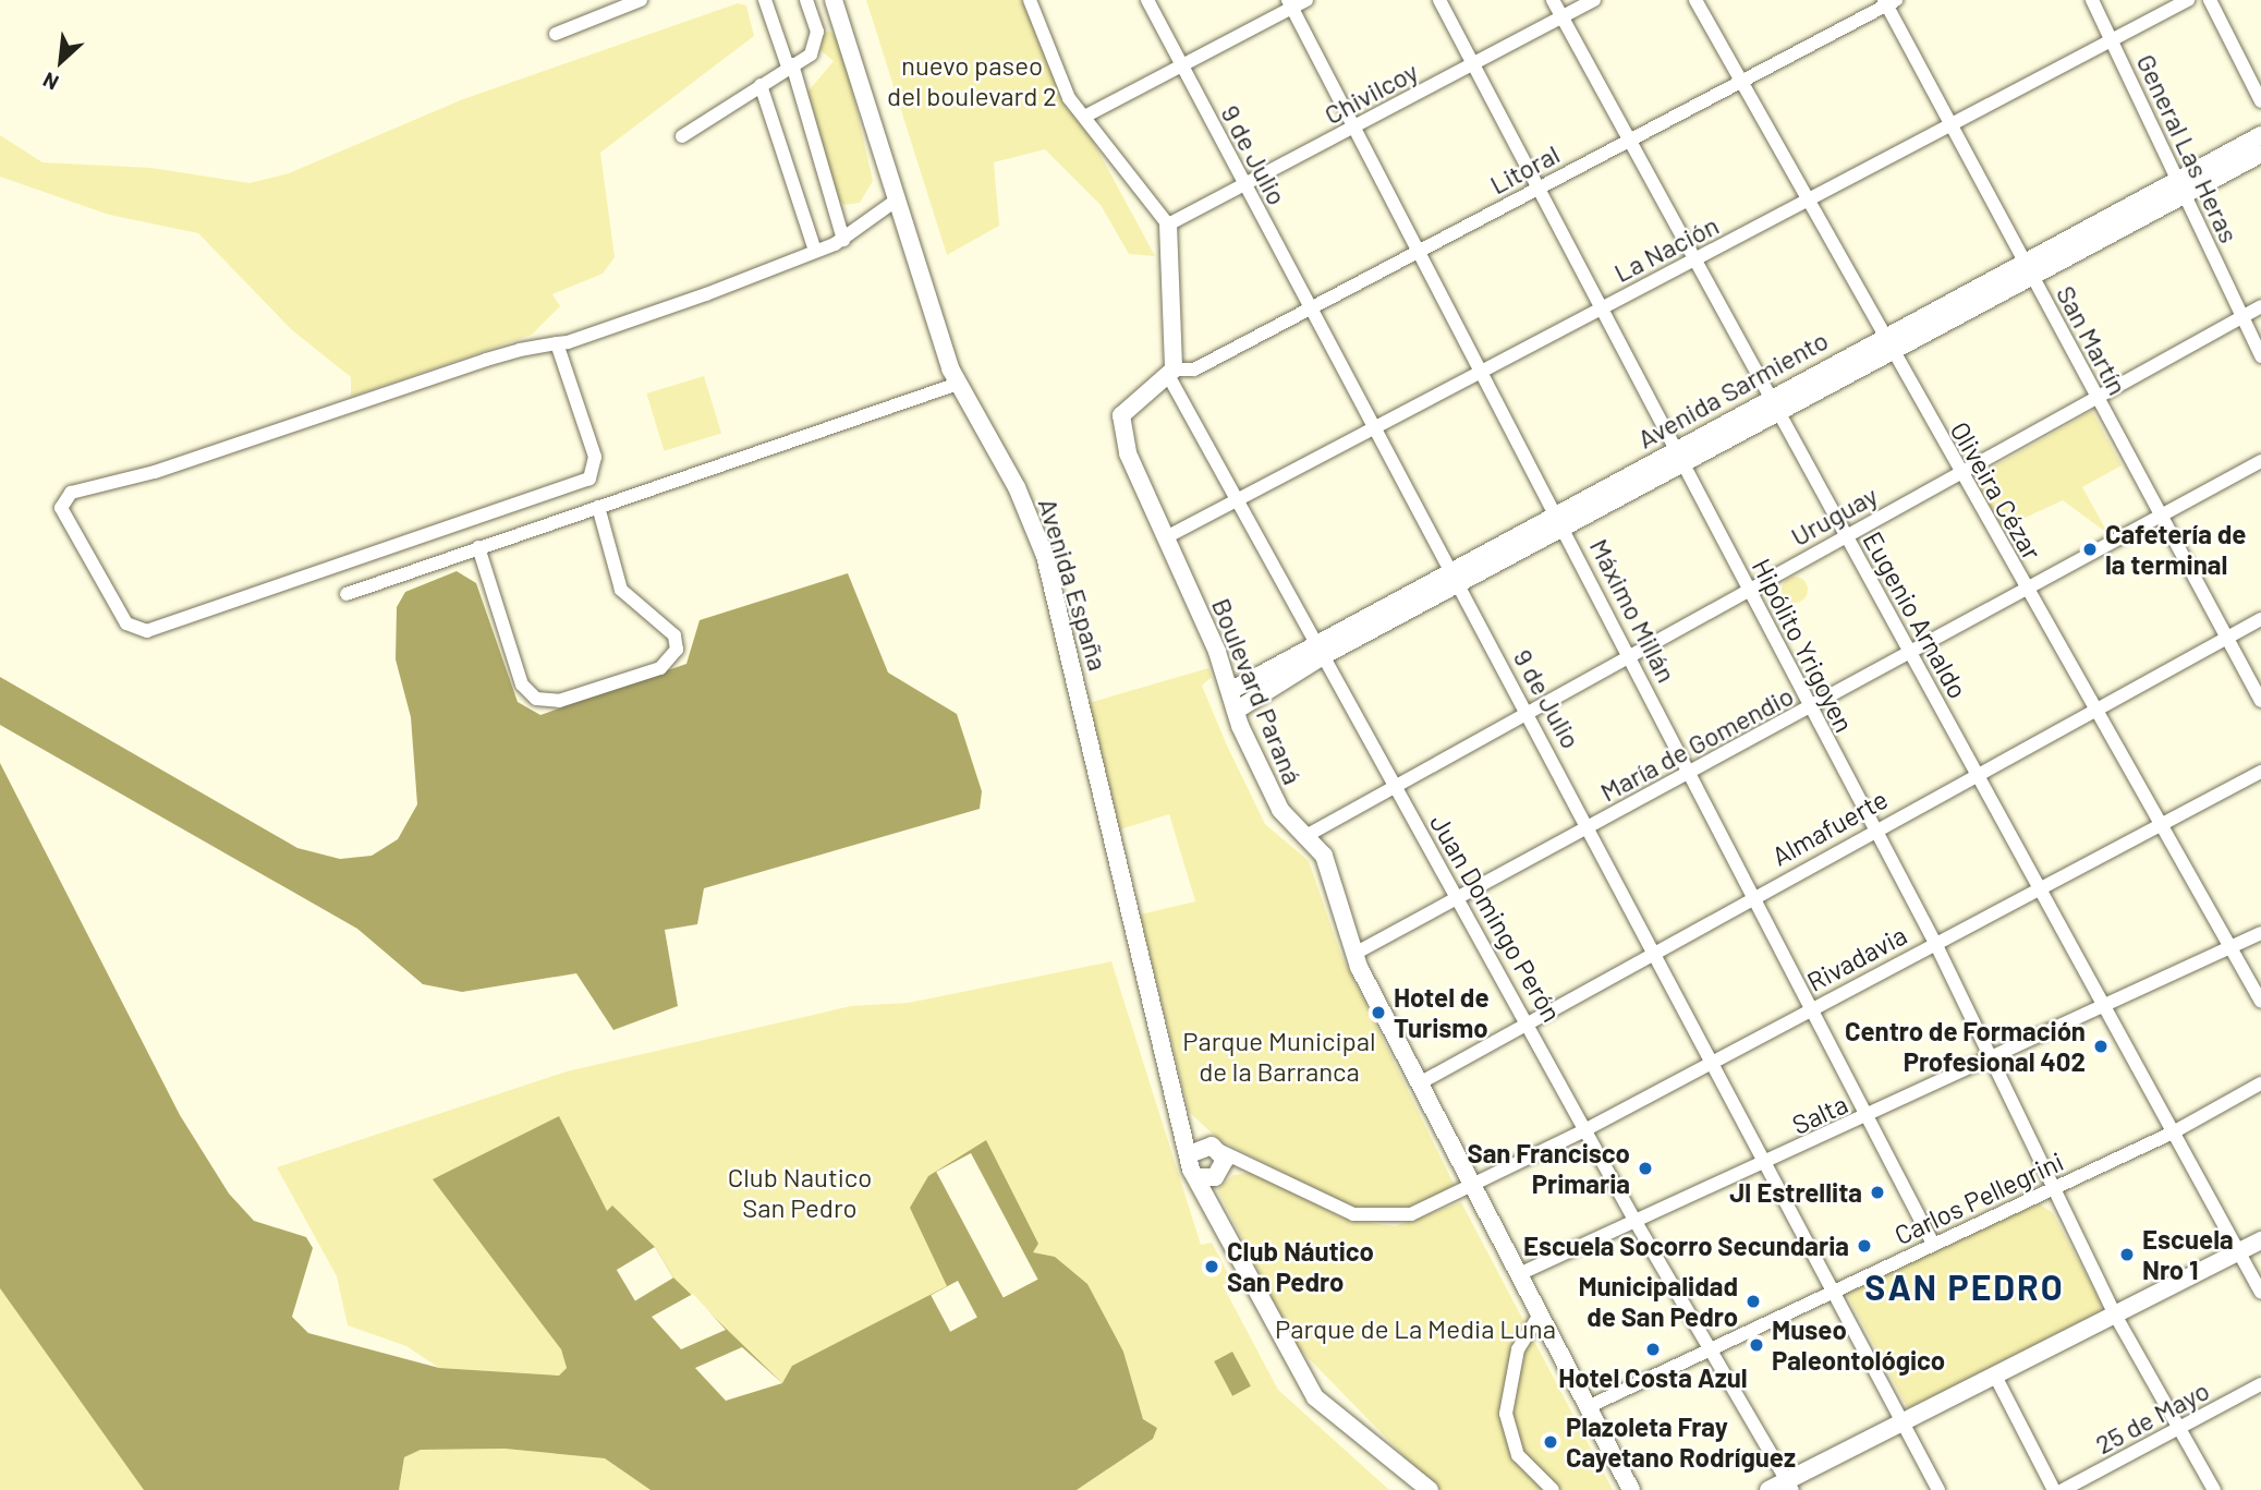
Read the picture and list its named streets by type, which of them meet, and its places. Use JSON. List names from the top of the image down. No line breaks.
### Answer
{"streets":{"main road":["Avenida Sarmiento","Avenida España","Boulevard Paraná"],"street":["Chivilcoy","General Las Heras","9 de Julio","Litoral","La Nación","San Martín","Oliveira Cézar","Uruguay","Máximo Millán","Eugenio Arnaldo","Hipólito Yrigoyen","María de Gomendio","Almafuerte","Juan Domingo Perón","Rivadavia","Salta","Carlos Pellegrini","25 de Mayo"]},"crossings":[["Chivilcoy","9 de Julio"],["Chivilcoy","Máximo Millán"],["Chivilcoy","Eugenio Arnaldo"],["Chivilcoy","Hipólito Yrigoyen"],["General Las Heras","La Nación"],["General Las Heras","Avenida Sarmiento"],["General Las Heras","Uruguay"],["9 de Julio","Litoral"],["9 de Julio","La Nación"],["9 de Julio","Avenida Sarmiento"],["9 de Julio","Uruguay"],["9 de Julio","María de Gomendio"],["9 de Julio","Almafuerte"],["9 de Julio","Rivadavia"],["9 de Julio","Salta"],["9 de Julio","Carlos Pellegrini"],["Litoral","San Martín"],["Litoral","Oliveira Cézar"],["Litoral","Máximo Millán"],["Litoral","Eugenio Arnaldo"],["Litoral","Hipólito Yrigoyen"],["Litoral","Boulevard Paraná"],["Litoral","Juan Domingo Perón"],["La Nación","San Martín"],["La Nación","Oliveira Cézar"],["La Nación","Máximo Millán"],["La Nación","Eugenio Arnaldo"],["La Nación","Hipólito Yrigoyen"],["La Nación","Boulevard Paraná"],["La Nación","Juan Domingo Perón"],["San Martín","Avenida Sarmiento"],["San Martín","Uruguay"],["San Martín","María de Gomendio"],["San Martín","Almafuerte"],["Avenida Sarmiento","Oliveira Cézar"],["Avenida Sarmiento","Máximo Millán"],["Avenida Sarmiento","Eugenio Arnaldo"],["Avenida Sarmiento","Hipólito Yrigoyen"],["Avenida Sarmiento","Boulevard Paraná"],["Avenida Sarmiento","Juan Domingo Perón"],["Oliveira Cézar","Uruguay"],["Oliveira Cézar","María de Gomendio"],["Oliveira Cézar","Almafuerte"],["Oliveira Cézar","Rivadavia"],["Oliveira Cézar","Salta"],["Uruguay","Máximo Millán"],["Uruguay","Eugenio Arnaldo"],["Uruguay","Hipólito Yrigoyen"],["Uruguay","Boulevard Paraná"],["Uruguay","Juan Domingo Perón"],["Máximo Millán","María de Gomendio"],["Máximo Millán","Almafuerte"],["Máximo Millán","Rivadavia"],["Máximo Millán","Salta"],["Máximo Millán","Carlos Pellegrini"],["Eugenio Arnaldo","María de Gomendio"],["Eugenio Arnaldo","Almafuerte"],["Eugenio Arnaldo","Rivadavia"],["Eugenio Arnaldo","Salta"],["Eugenio Arnaldo","Carlos Pellegrini"],["Hipólito Yrigoyen","María de Gomendio"],["Hipólito Yrigoyen","Almafuerte"],["Hipólito Yrigoyen","Rivadavia"],["Hipólito Yrigoyen","Salta"],["Hipólito Yrigoyen","Carlos Pellegrini"],["Hipólito Yrigoyen","25 de Mayo"],["Boulevard Paraná","María de Gomendio"],["Boulevard Paraná","Almafuerte"],["Boulevard Paraná","Juan Domingo Perón"],["Boulevard Paraná","Rivadavia"],["Boulevard Paraná","Salta"],["Boulevard Paraná","Carlos Pellegrini"],["María de Gomendio","Juan Domingo Perón"],["Almafuerte","Juan Domingo Perón"],["Juan Domingo Perón","Rivadavia"],["Juan Domingo Perón","Salta"],["Juan Domingo Perón","Carlos Pellegrini"]],"districts":["SAN PEDRO"],"parks":["nuevo paseo del boulevard 2","Parque Municipal de la Barranca","Club Nautico San Pedro","Parque de La Media Luna"],"places":["Cafetería de la terminal","Hotel de Turismo","Centro de Formación Profesional 402","San Francisco Primaria","JI Estrellita","Escuela Socorro Secundaria","Escuela Nro 1","Club Náutico San Pedro","Municipalidad de San Pedro","Museo Paleontológico","Hotel Costa Azul","Plazoleta Fray Cayetano Rodríguez"],"north":"bottom left"}
